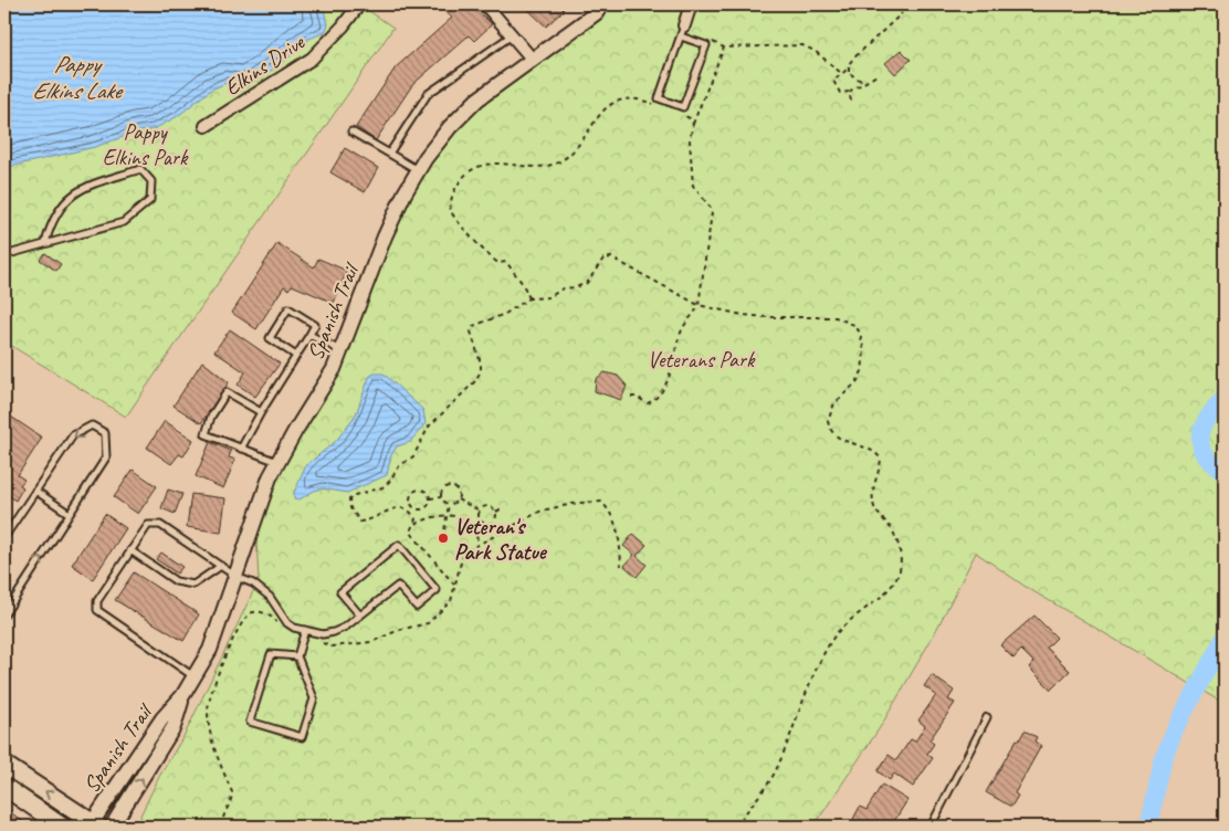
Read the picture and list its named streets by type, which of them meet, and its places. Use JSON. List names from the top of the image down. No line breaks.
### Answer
{"streets":{"street":["Elkins Drive","Spanish Trail"]},"water":["Pappy Elkins Lake"],"parks":["Pappy Elkins Park","Veterans Park"],"places":["Veteran's Park Statue"]}
